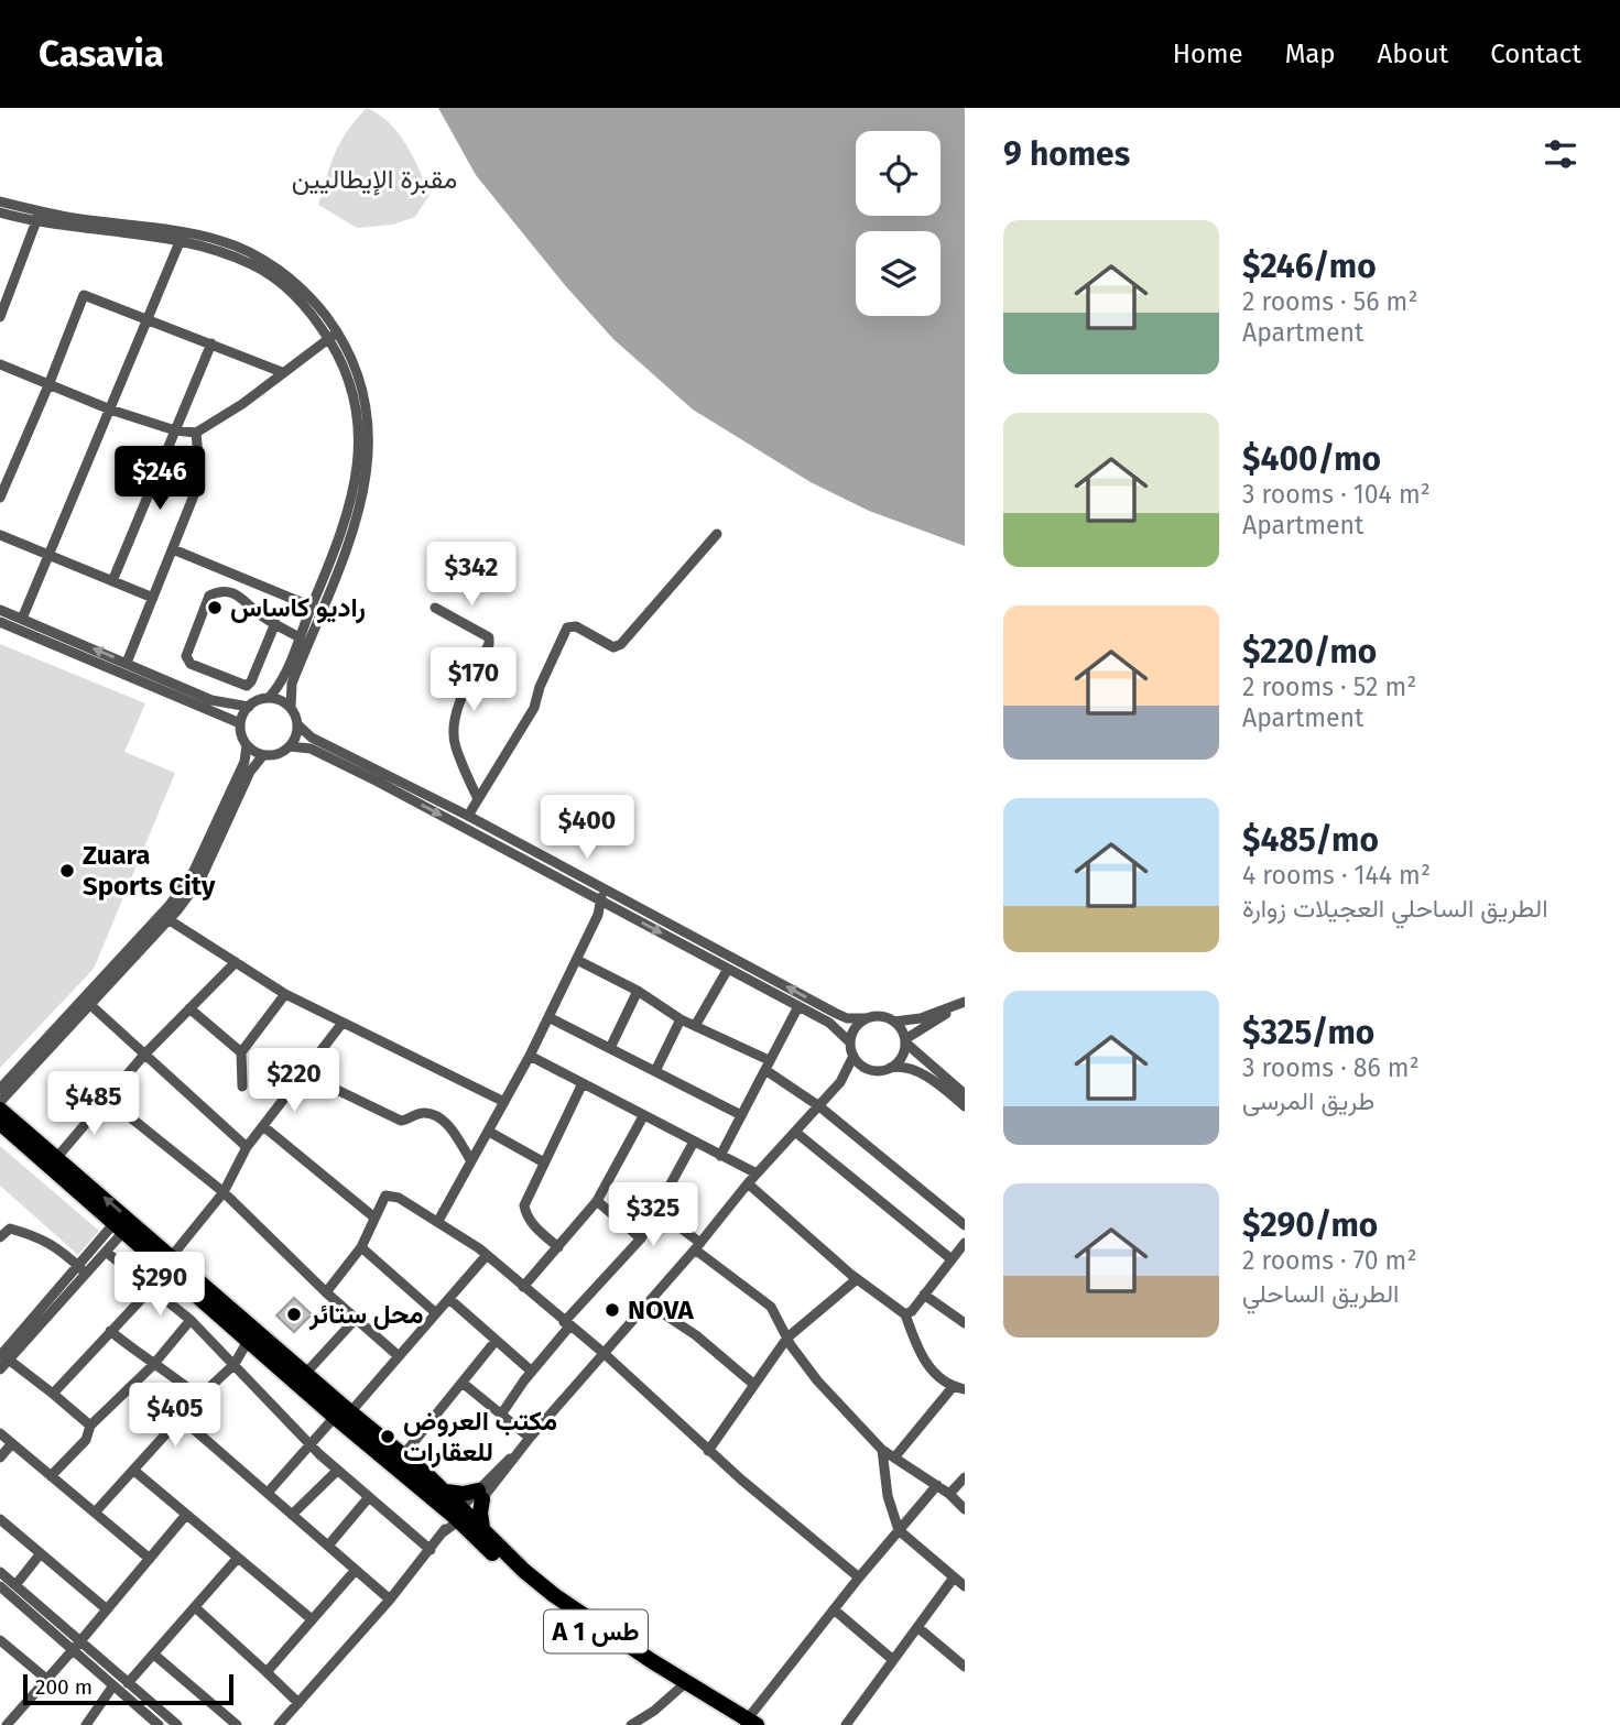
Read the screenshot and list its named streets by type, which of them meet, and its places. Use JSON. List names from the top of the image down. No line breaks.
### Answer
{"streets":{"highway":["A 1 طس"]},"parks":["مقبرة الإيطاليين"],"places":["راديو كاساس","Zuara Sports City","NOVA","محل ستائر","مكتب العروض للعقارات"],"scale_bar":"200 m","page":{"header":"Casavia","nav":["Home","Map","About","Contact"],"heading":"9 homes","list":[{"name":"$246/mo","note":"2 rooms · 56 m² · Apartment"},{"name":"$400/mo","note":"3 rooms · 104 m² · Apartment"},{"name":"$220/mo","note":"2 rooms · 52 m² · Apartment"},{"name":"$485/mo","note":"4 rooms · 144 m² · الطريق الساحلي العجيلات زوارة"},{"name":"$325/mo","note":"3 rooms · 86 m² · طريق المرسى"},{"name":"$290/mo","note":"2 rooms · 70 m² · الطريق الساحلي"}],"price":["$246","$342","$170","$400","$220","$485","$325","$290","$405"],"scale":"200 m"}}
